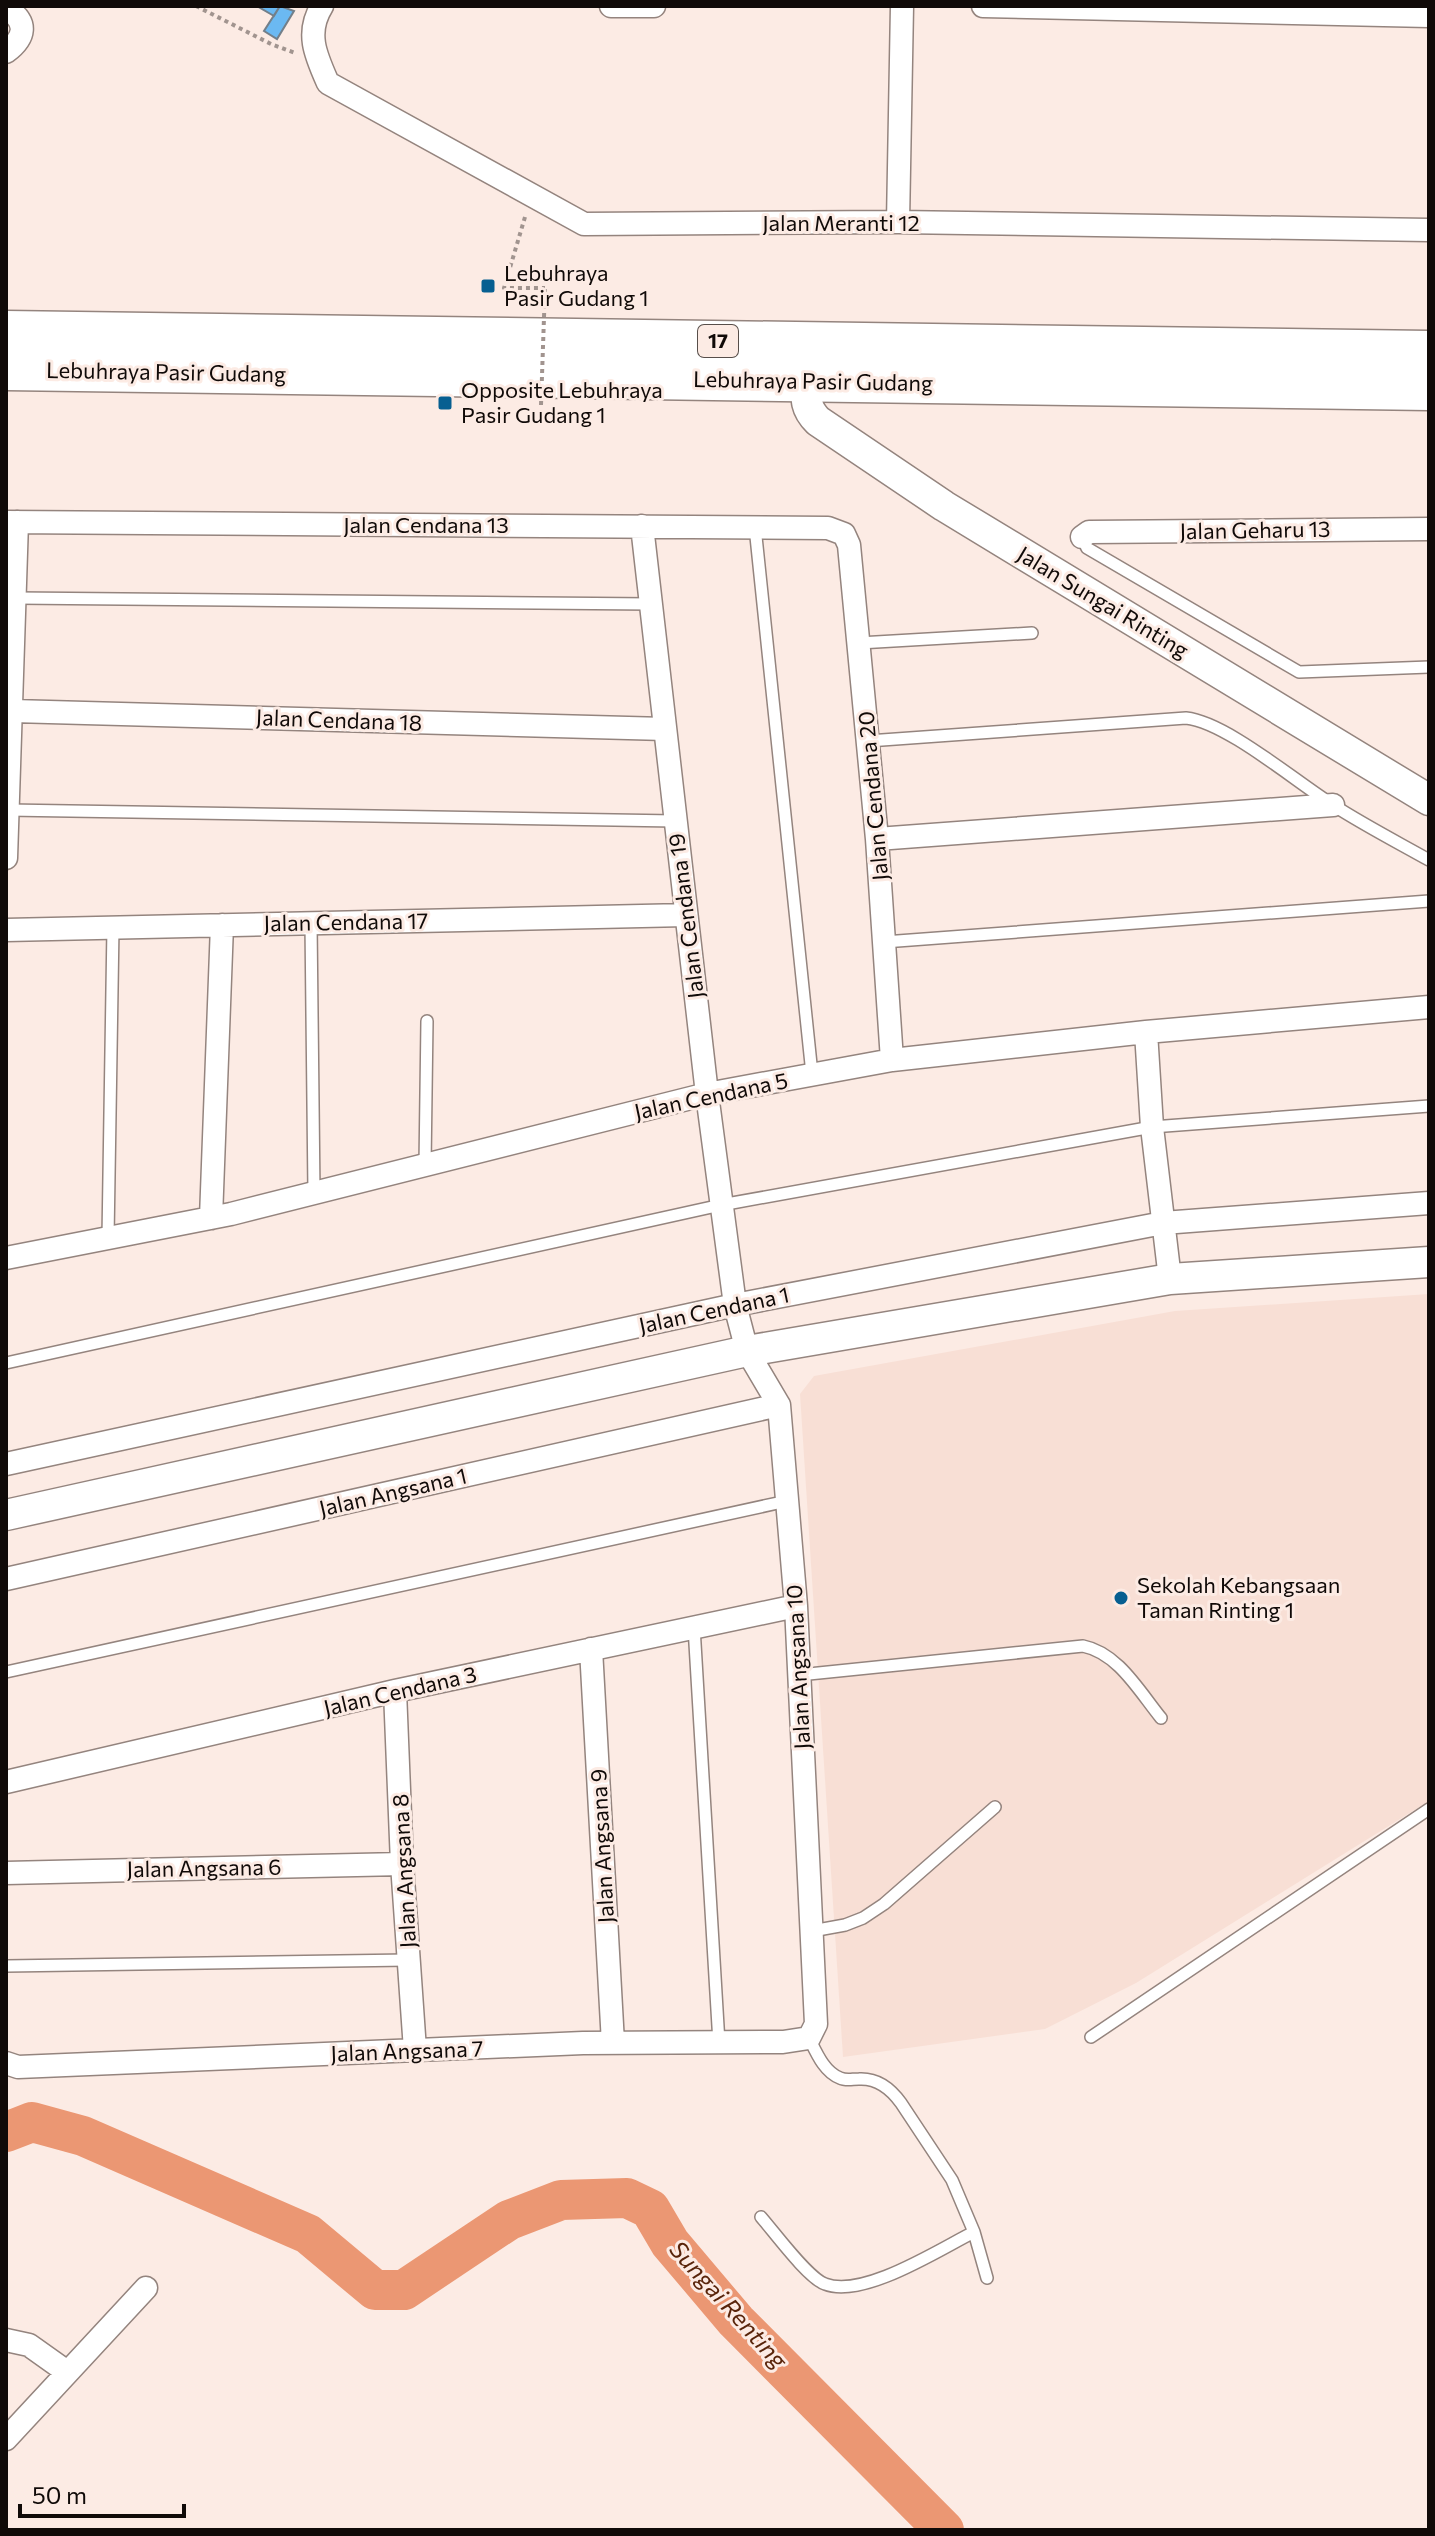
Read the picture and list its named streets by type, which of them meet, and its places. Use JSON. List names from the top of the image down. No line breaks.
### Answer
{"streets":{"highway":["17","Lebuhraya Pasir Gudang"],"street":["Jalan Meranti 12","Jalan Cendana 13","Jalan Geharu 13","Jalan Sungai Rinting","Jalan Cendana 18","Jalan Cendana 20","Jalan Cendana 19","Jalan Cendana 17","Jalan Cendana 5","Jalan Cendana 1","Jalan Angsana 1","Jalan Angsana 10","Jalan Cendana 3","Jalan Angsana 9","Jalan Angsana 6","Jalan Angsana 8","Jalan Angsana 7"]},"crossings":[["Lebuhraya Pasir Gudang","Jalan Sungai Rinting"],["Jalan Cendana 13","Jalan Cendana 20"],["Jalan Cendana 13","Jalan Cendana 19"],["Jalan Cendana 18","Jalan Cendana 19"],["Jalan Cendana 20","Jalan Cendana 5"],["Jalan Cendana 19","Jalan Cendana 17"],["Jalan Cendana 19","Jalan Cendana 5"],["Jalan Cendana 19","Jalan Cendana 1"],["Jalan Cendana 19","Jalan Angsana 10"],["Jalan Cendana 1","Jalan Angsana 10"],["Jalan Angsana 1","Jalan Angsana 10"],["Jalan Angsana 10","Jalan Cendana 3"],["Jalan Angsana 10","Jalan Angsana 7"],["Jalan Cendana 3","Jalan Angsana 9"],["Jalan Cendana 3","Jalan Angsana 8"],["Jalan Angsana 9","Jalan Angsana 7"],["Jalan Angsana 6","Jalan Angsana 8"],["Jalan Angsana 8","Jalan Angsana 7"]],"water":["Sungai Renting"],"places":{"transit":["Lebuhraya Pasir Gudang 1","Opposite Lebuhraya Pasir Gudang 1"],"other":["Sekolah Kebangsaan Taman Rinting 1"]},"scale_bar":"50 m"}
